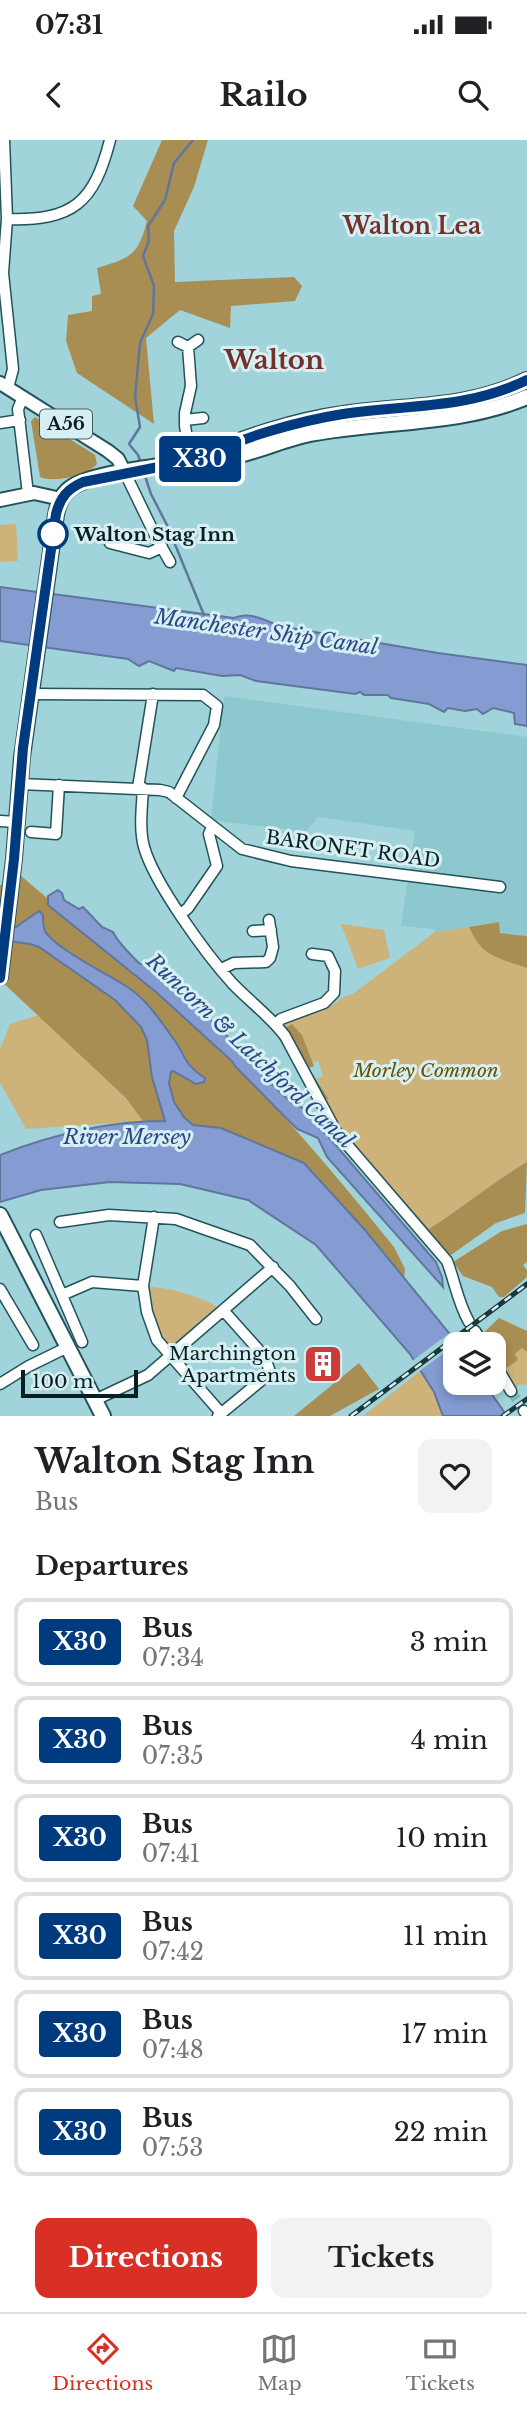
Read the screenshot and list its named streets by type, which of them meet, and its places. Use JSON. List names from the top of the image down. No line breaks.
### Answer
{"streets":{"main road":["A56"],"street":["BARONET ROAD"]},"districts":["Walton Lea","Walton"],"water":["Manchester Ship Canal","Runcorn & Latchford Canal","River Mersey"],"parks":["Morley Common"],"places":{"other":["Walton Stag Inn"],"building":["Marchington Apartments"]},"lines":["bus line X30"],"scale_bar":"100 m","page":{"status":"07:31","header":"Railo","on_map":"X30","scale":"100 m","heading":[["Walton Stag Inn","Bus"],"Departures"],"list":[{"mark":"X30","name":"Bus","note":"07:34","value":"3 min"},{"mark":"X30","name":"Bus","note":"07:35","value":"4 min"},{"mark":"X30","name":"Bus","note":"07:41","value":"10 min"},{"mark":"X30","name":"Bus","note":"07:42","value":"11 min"},{"mark":"X30","name":"Bus","note":"07:48","value":"17 min"},{"mark":"X30","name":"Bus","note":"07:53","value":"22 min"}],"buttons":["Directions","Tickets"],"tabs":["Directions","Map","Tickets"]}}
